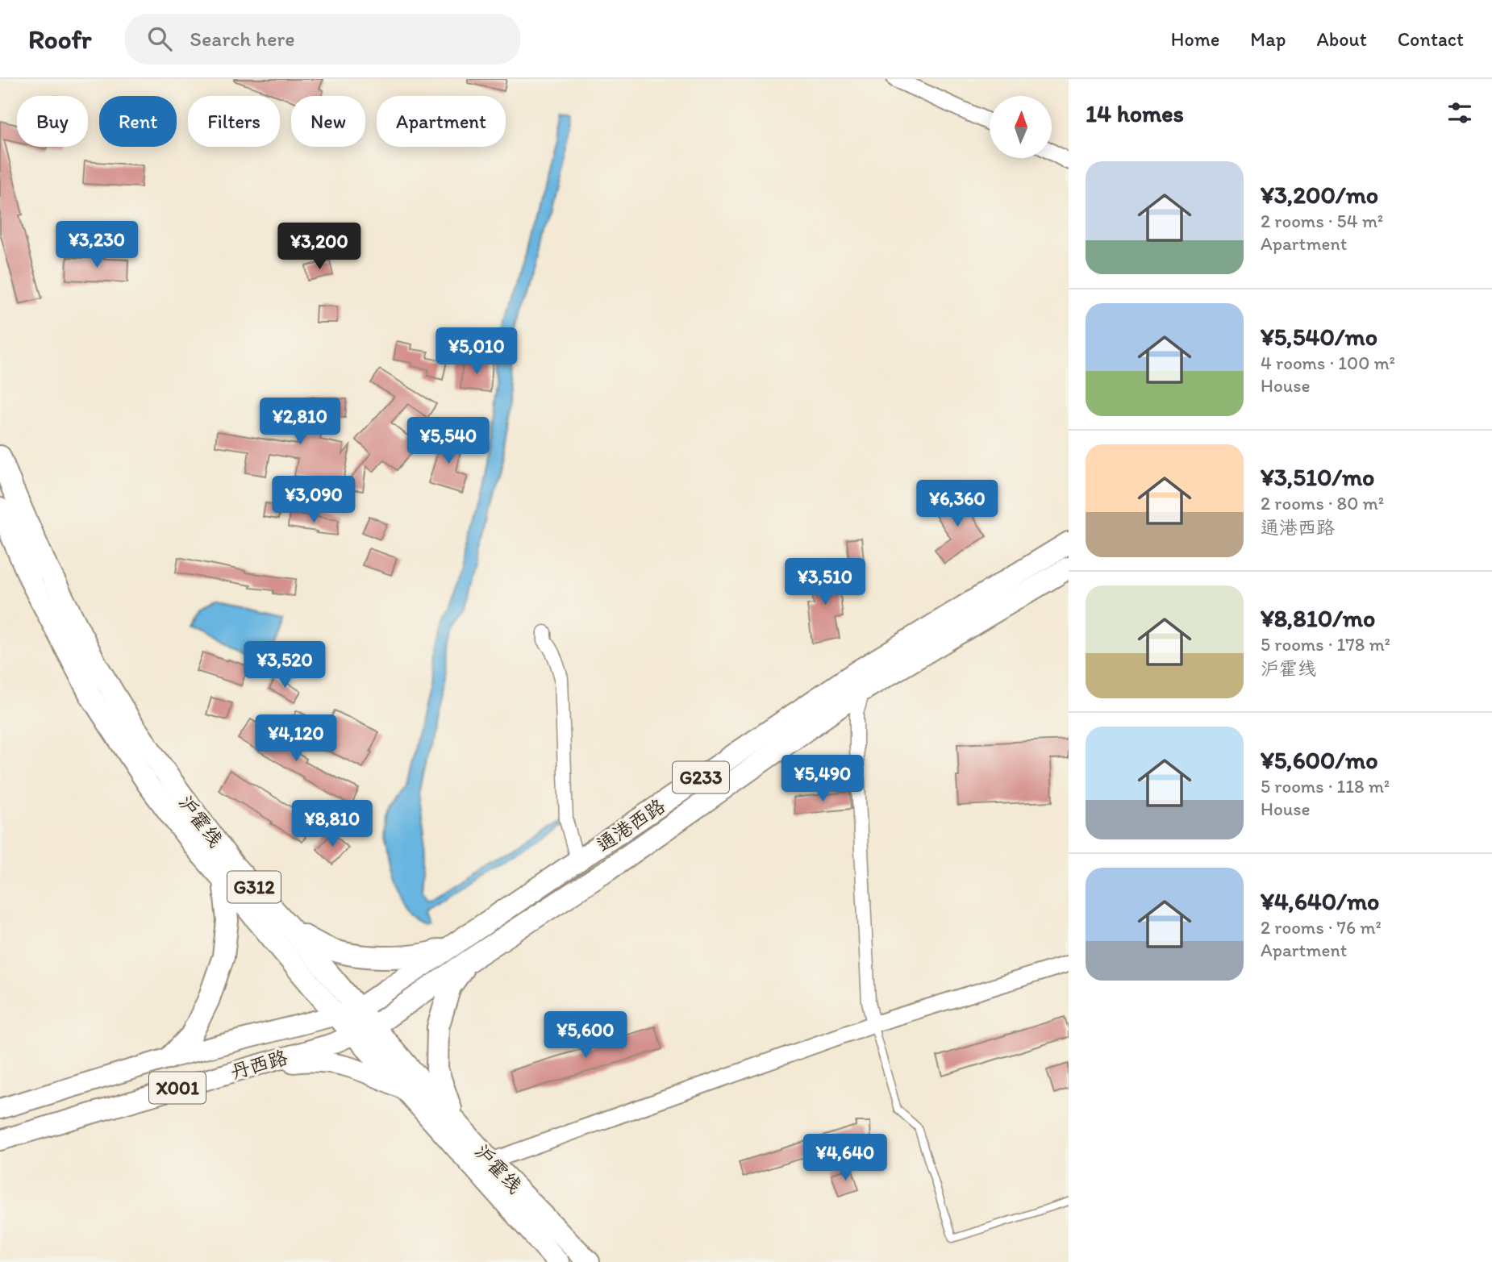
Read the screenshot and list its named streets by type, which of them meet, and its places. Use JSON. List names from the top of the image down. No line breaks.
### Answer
{"streets":{"highway":["G233","沪霍线","通港西路","G312"],"main road":["丹西路","X001"]},"crossings":[["沪霍线","通港西路"],["沪霍线","丹西路"],["通港西路","丹西路"]],"north":"top","page":{"header":"Roofr","search":"Search here","nav":["Home","Map","About","Contact"],"heading":"14 homes","chip":["Buy","Rent","Filters","New","Apartment"],"list":[{"name":"¥3,200/mo","note":"2 rooms · 54 m² · Apartment"},{"name":"¥5,540/mo","note":"4 rooms · 100 m² · House"},{"name":"¥3,510/mo","note":"2 rooms · 80 m² · 通港西路"},{"name":"¥8,810/mo","note":"5 rooms · 178 m² · 沪霍线"},{"name":"¥5,600/mo","note":"5 rooms · 118 m² · House"},{"name":"¥4,640/mo","note":"2 rooms · 76 m² · Apartment"}],"price":["¥3,230","¥3,200","¥5,010","¥2,810","¥5,540","¥3,090","¥6,360","¥3,510","¥3,520","¥4,120","¥5,490","¥8,810","¥5,600","¥4,640"]}}
